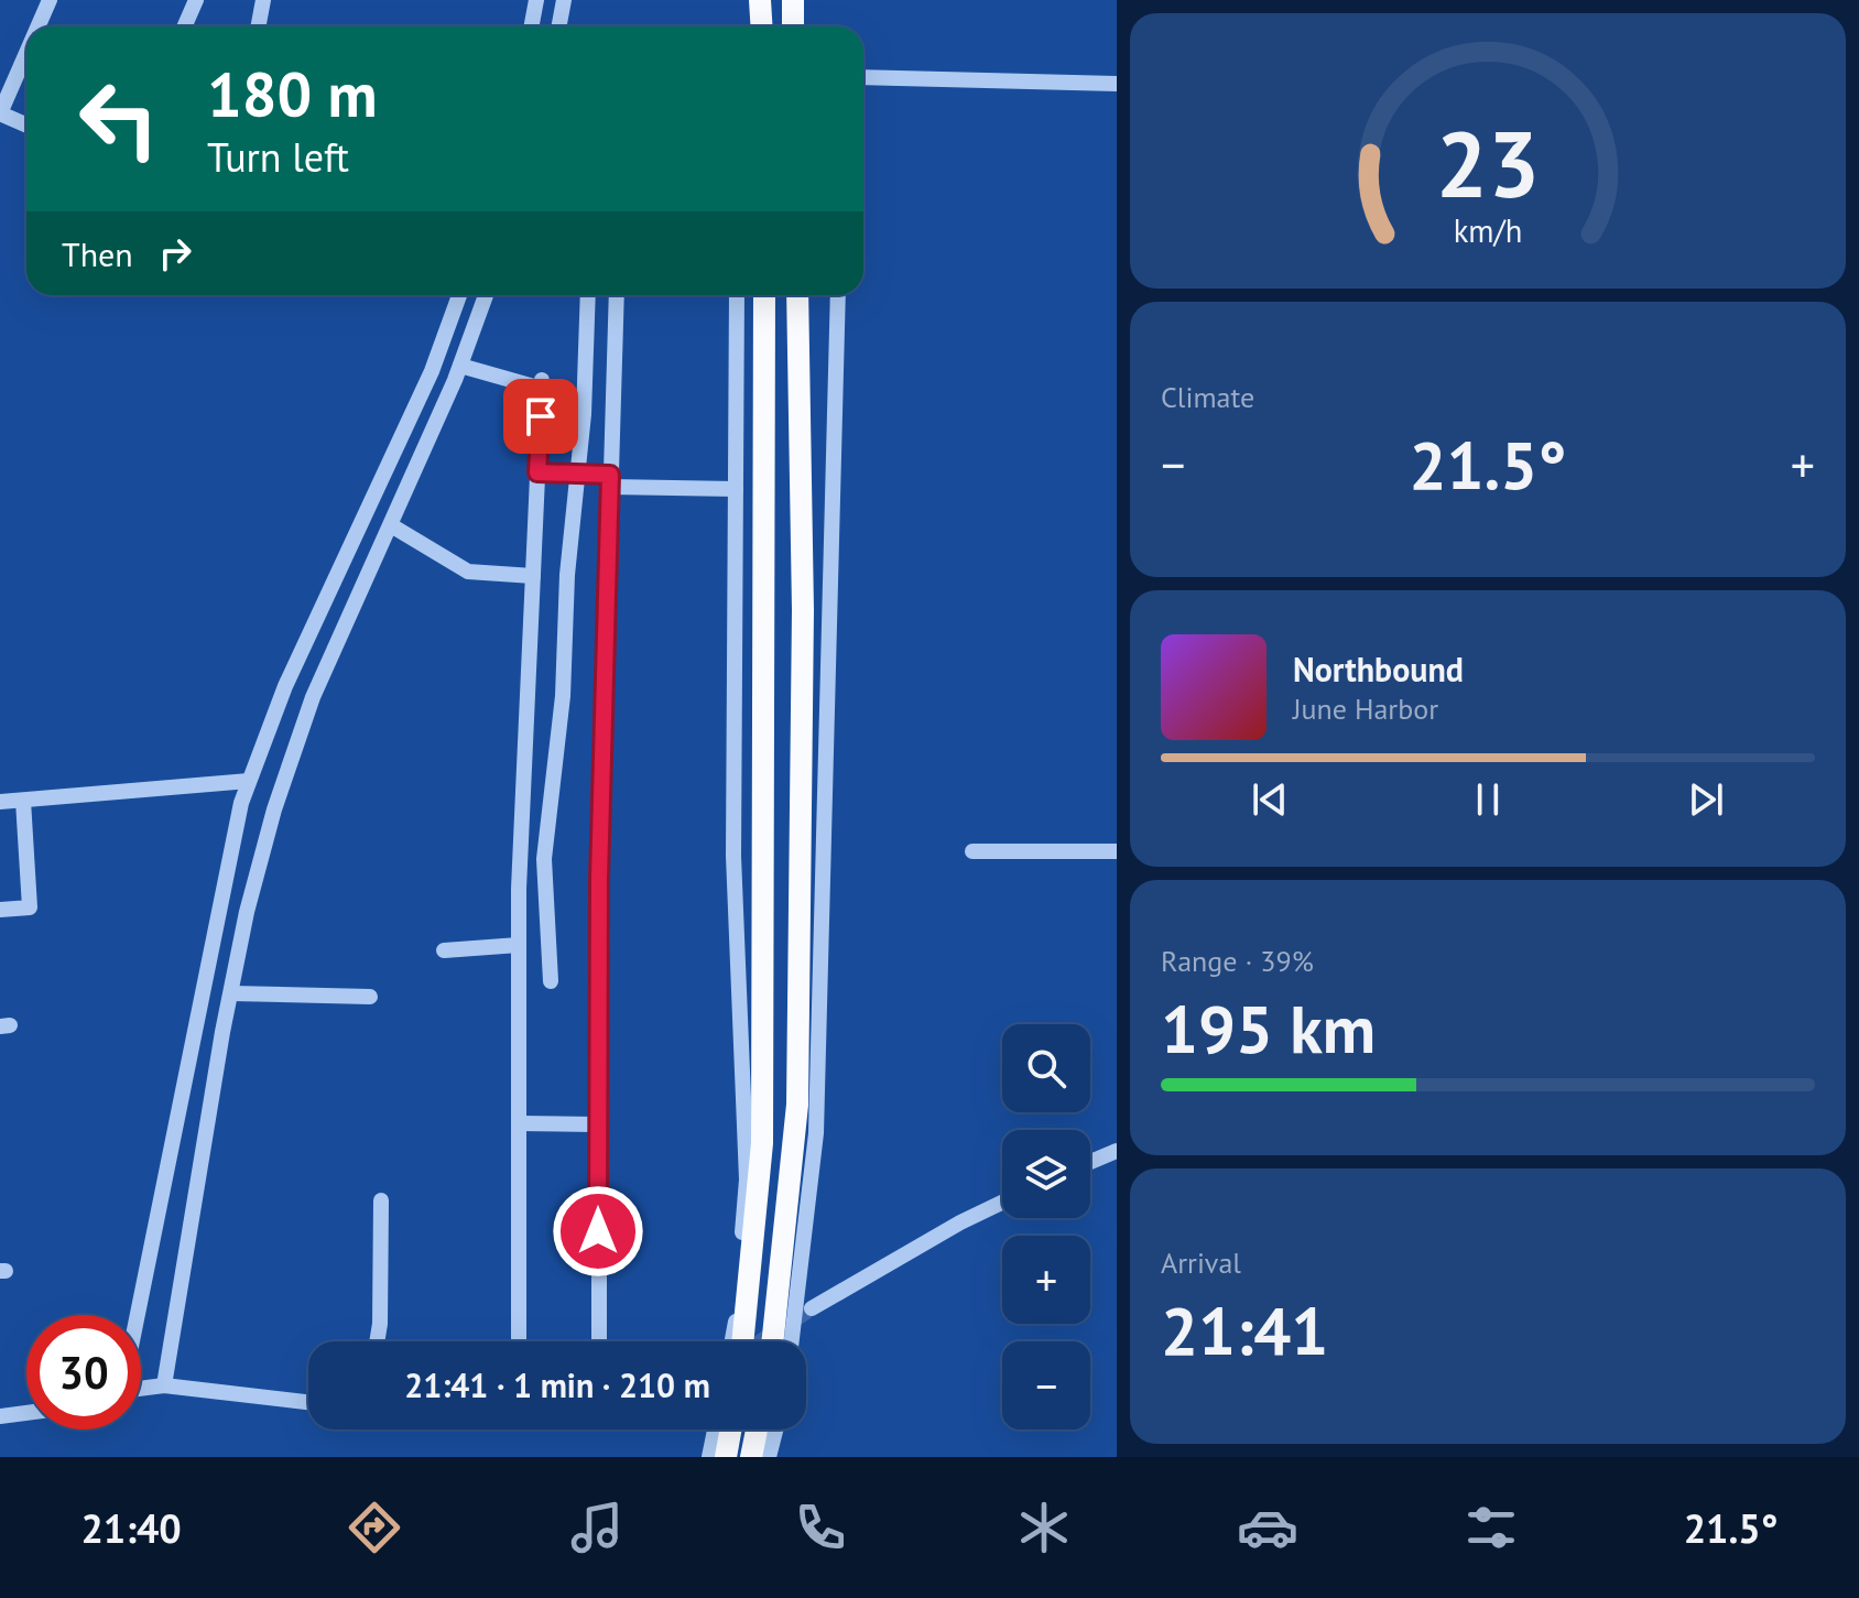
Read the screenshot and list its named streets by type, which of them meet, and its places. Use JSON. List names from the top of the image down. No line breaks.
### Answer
{"page":{"turn":["180 m","Turn left"],"then":"Then","tile":["Climate",["Range · 39%","195 km"],["Arrival","21:41"]],"heat":["−","21.5°","+"],"song":["Northbound","June Harbor"],"map_buttons":["+","−"],"limit":"30","trip":"21:41 · 1 min · 210 m","tabs":["21:40","21.5°"],"gauge":["23","km/h"]}}
